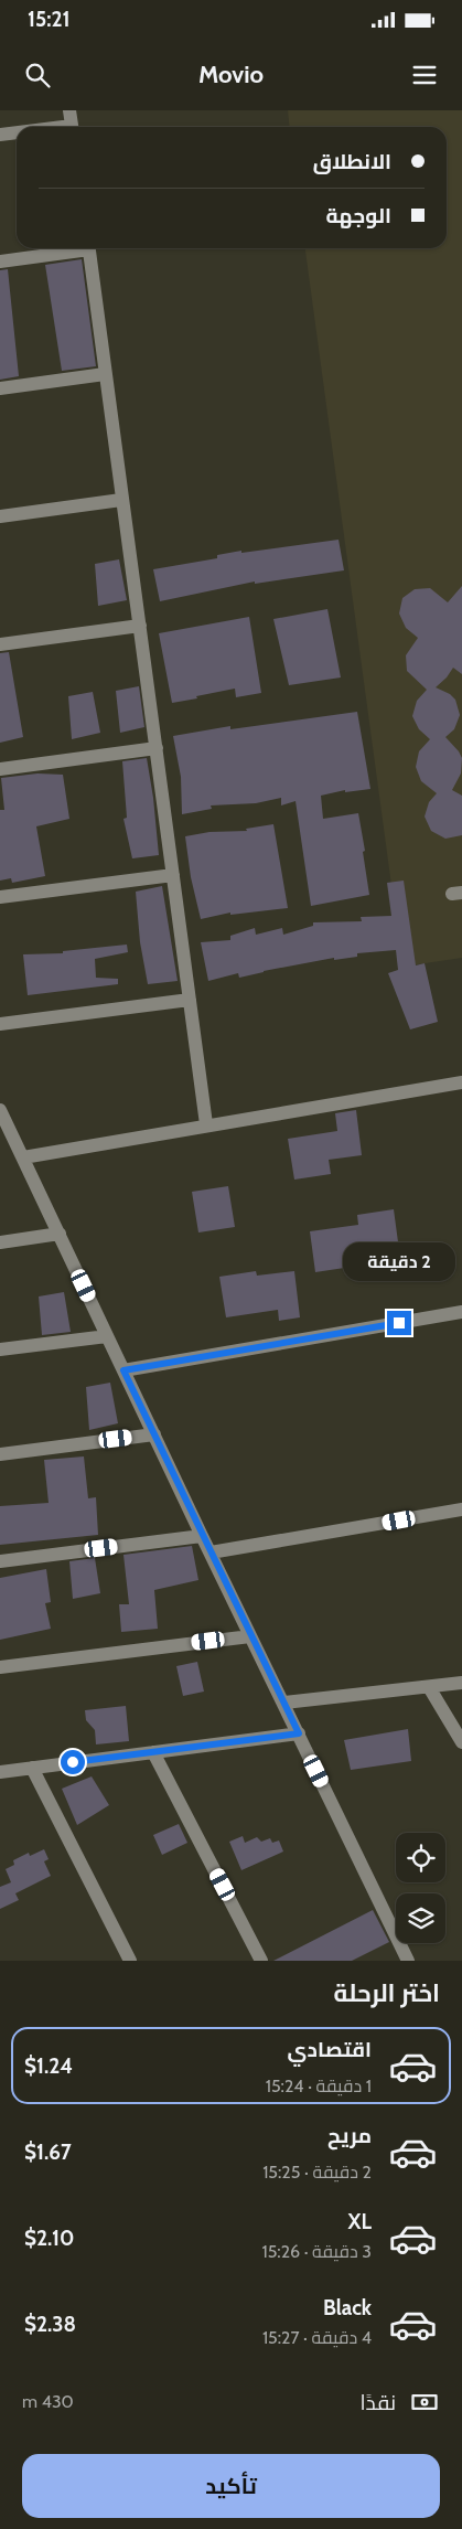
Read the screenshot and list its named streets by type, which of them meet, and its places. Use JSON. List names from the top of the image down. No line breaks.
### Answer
{"page":{"status":"15:21","header":"Movio","banner":["الانطلاق","الوجهة"],"bubble":"2 دقيقة","heading":"اختر الرحلة","list":[{"name":"اقتصادي","note":"1 دقيقة · 15:24","value":"$1.24"},{"name":"مريح","note":"2 دقيقة · 15:25","value":"$1.67"},{"name":"XL","note":"3 دقيقة · 15:26","value":"$2.10"},{"name":"Black","note":"4 دقيقة · 15:27","value":"$2.38"}],"pay":["نقدًا","430 m"],"buttons":"تأكيد"}}
